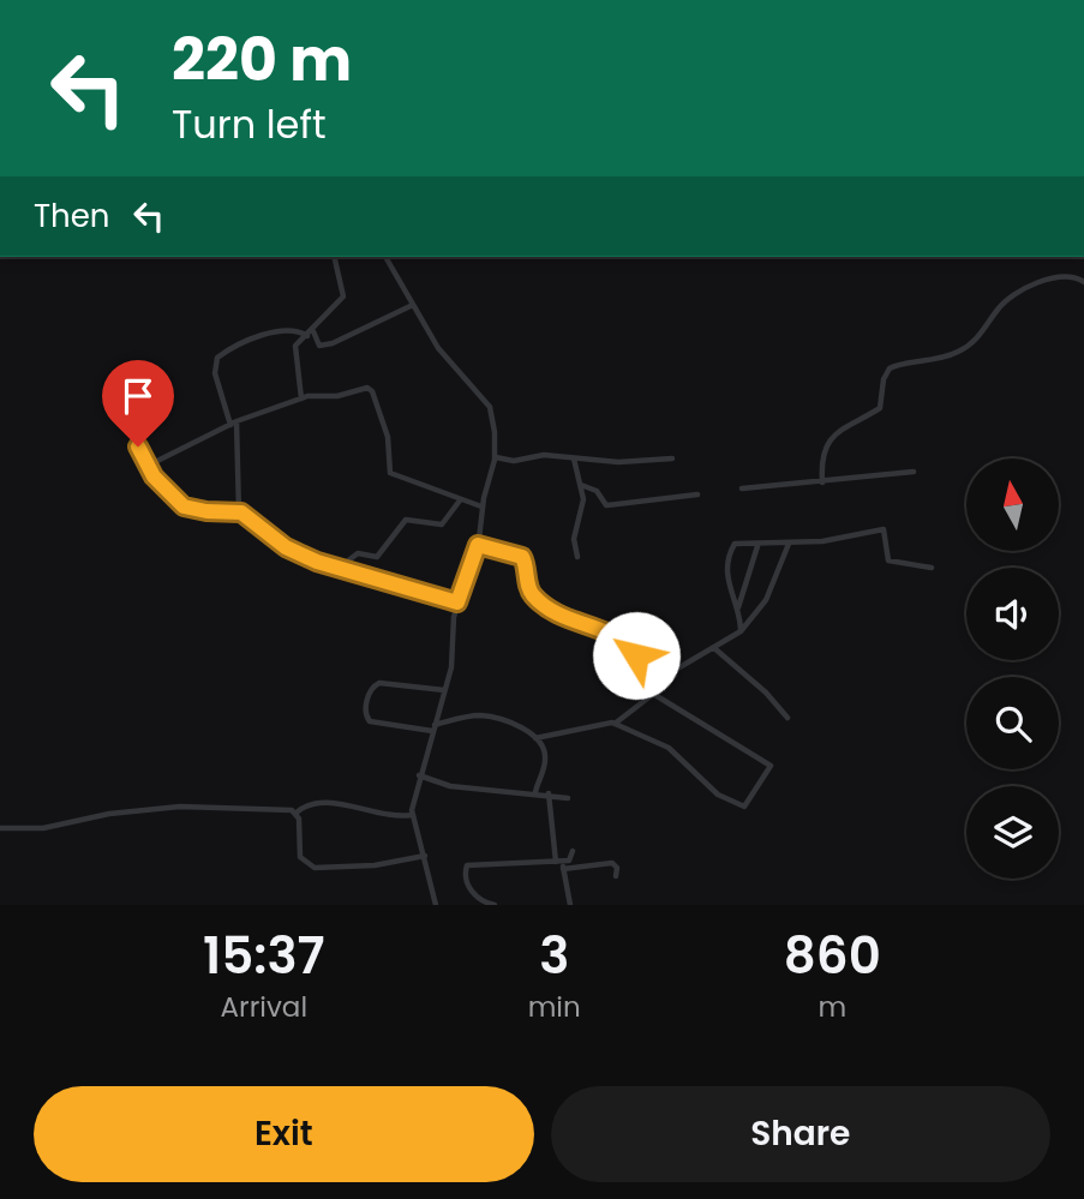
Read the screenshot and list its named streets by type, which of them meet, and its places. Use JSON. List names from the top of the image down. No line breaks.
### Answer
{"north":"top","page":{"turn":["220 m","Turn left"],"then":"Then","eta":["15:37","Arrival","3","min","860","m"],"buttons":["Exit","Share"]}}
